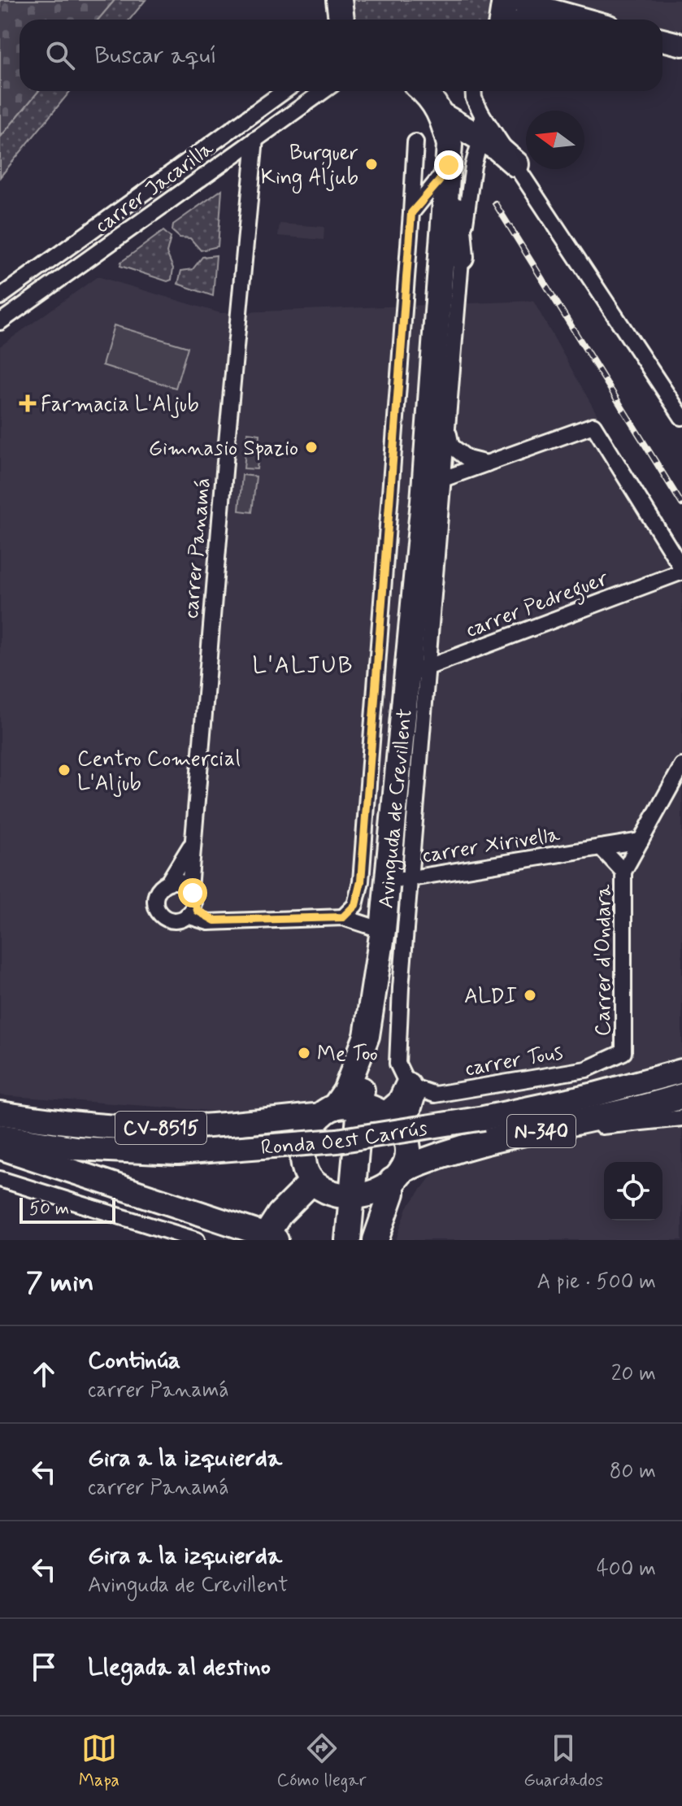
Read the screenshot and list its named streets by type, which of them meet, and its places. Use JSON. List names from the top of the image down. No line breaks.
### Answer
{"streets":{"highway":["Avinguda de Crevillent","N-340","Ronda Oest Carrús"],"main road":["CV-8515"],"street":["carrer Jacarilla","carrer Panamá","carrer Pedreguer","carrer Xirivella","Carrer d'Ondara","carrer Tous"]},"crossings":[["carrer Jacarilla","carrer Panamá"],["carrer Pedreguer","Avinguda de Crevillent"],["Avinguda de Crevillent","carrer Xirivella"],["Avinguda de Crevillent","carrer Tous"],["Avinguda de Crevillent","Ronda Oest Carrús"],["carrer Xirivella","Carrer d'Ondara"],["Carrer d'Ondara","carrer Tous"]],"districts":["L'ALJUB"],"places":{"other":["Burguer King Aljub","Gimnasio Spazio","Centro Comercial L'Aljub","ALDI","Me Too"],"health":["Farmacia L'Aljub"]},"scale_bar":"50 m","north":"left","page":{"search":"Buscar aquí","scale":"50 m","heading":["7 min","A pie · 500 m"],"list":[["Continúa","carrer Panamá","20 m"],["Gira a la izquierda","carrer Panamá","80 m"],["Gira a la izquierda","Avinguda de Crevillent","400 m"],"Llegada al destino"],"nav":["Mapa","Cómo llegar","Guardados"]}}
